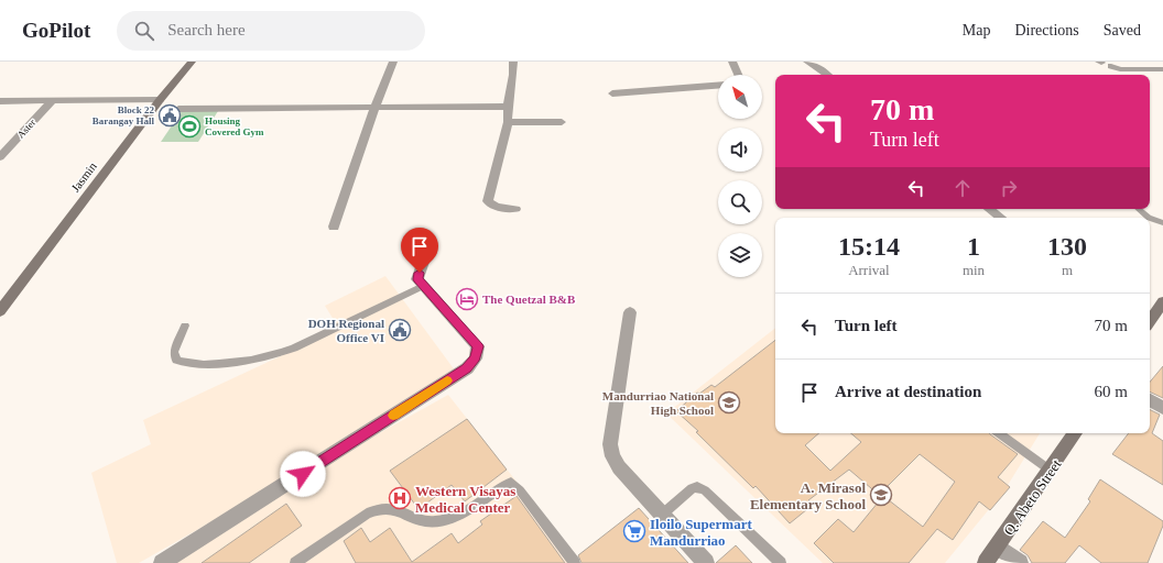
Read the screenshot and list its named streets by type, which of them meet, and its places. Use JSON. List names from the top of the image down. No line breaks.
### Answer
{"streets":{"street":["Aster","Jasmin","Q. Abeto Street"]},"places":{"public building":["Block 22 Barangay Hall","DOH Regional Office VI"],"sports":["Housing Covered Gym"],"hotel":["The Quetzal B&B"],"school or university":["Mandurriao National High School","A. Mirasol Elementary School"],"hospital":["Western Visayas Medical Center"],"supermarket":["Iloilo Supermart Mandurriao"]},"north":"top left","page":{"header":"GoPilot","search":"Search here","nav":["Map","Directions","Saved"],"turn":["70 m","Turn left"],"eta":["15:14","Arrival","1","min","130","m"],"list":[{"name":"Turn left","value":"70 m"},{"name":"Arrive at destination","value":"60 m"}]}}
